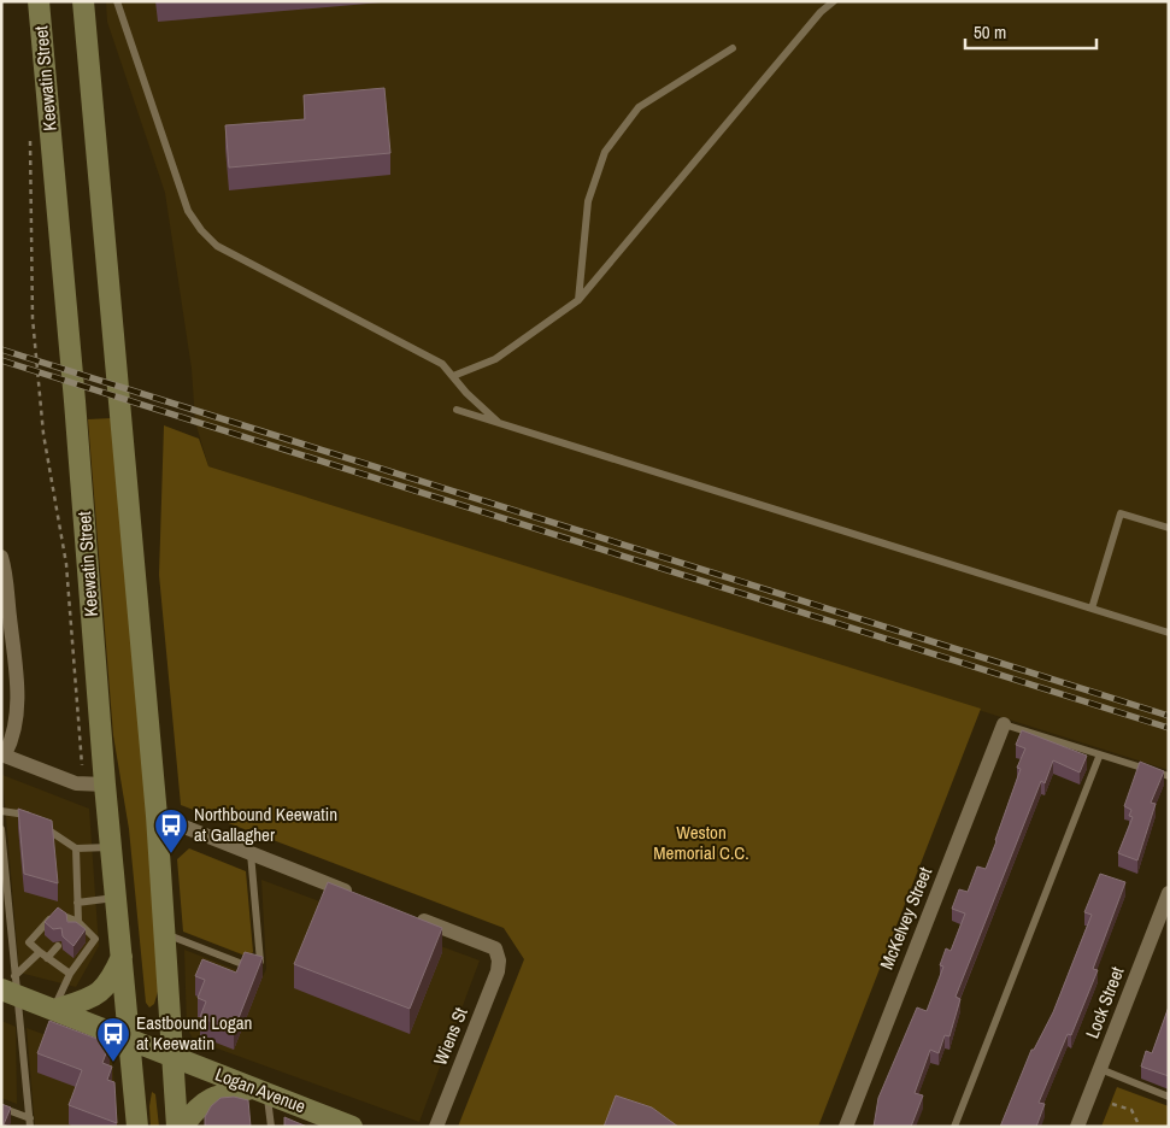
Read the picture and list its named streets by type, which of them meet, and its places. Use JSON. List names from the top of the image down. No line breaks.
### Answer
{"streets":{"main road":["Keewatin Street","Logan Avenue"],"street":["McKelvey Street","Lock Street","Wiens St"]},"crossings":[["Keewatin Street","Logan Avenue"]],"parks":["Weston Memorial C.C."],"places":{"bus stop":["Northbound Keewatin at Gallagher","Eastbound Logan at Keewatin"]},"scale_bar":"50 m"}
